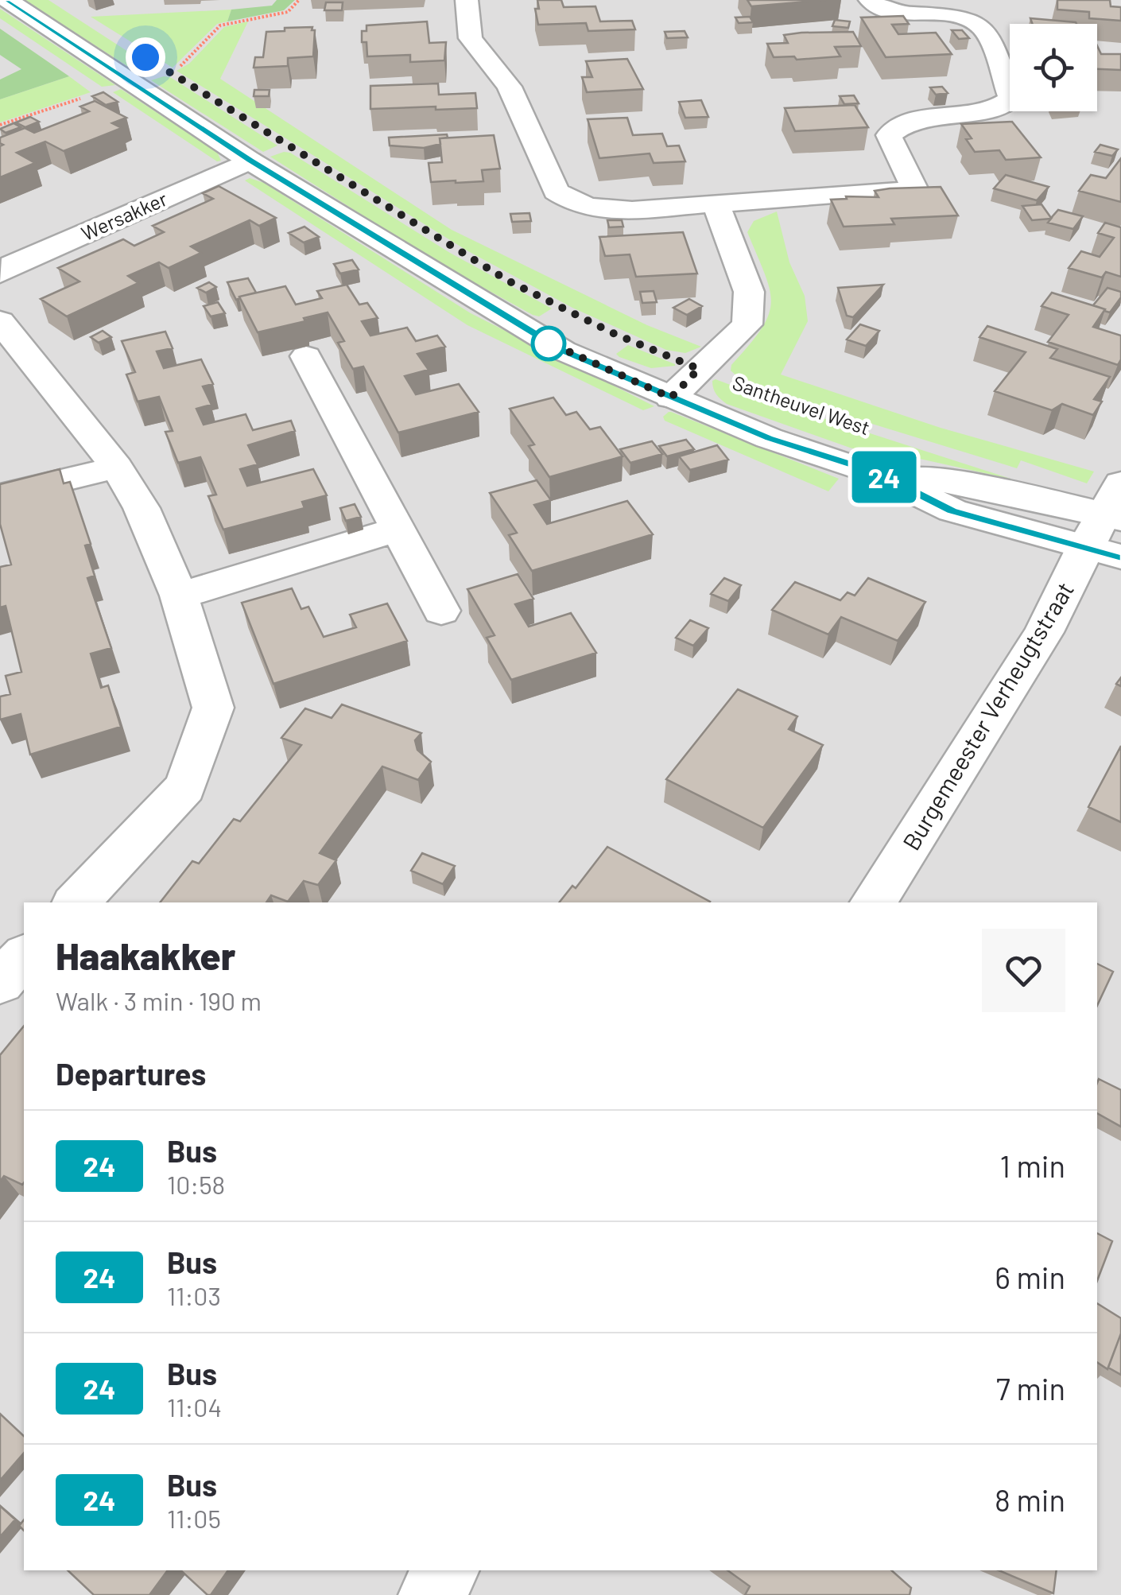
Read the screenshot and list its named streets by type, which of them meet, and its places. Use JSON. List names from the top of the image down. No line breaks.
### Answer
{"streets":{"street":["Wersakker","Santheuvel West","Burgemeester Verheugtstraat"]},"crossings":[["Wersakker","Santheuvel West"],["Santheuvel West","Burgemeester Verheugtstraat"]],"lines":["bus line 24"],"page":{"on_map":"24","heading":[["Haakakker","Walk · 3 min · 190 m"],"Departures"],"list":[{"mark":"24","name":"Bus","note":"10:58","value":"1 min"},{"mark":"24","name":"Bus","note":"11:03","value":"6 min"},{"mark":"24","name":"Bus","note":"11:04","value":"7 min"},{"mark":"24","name":"Bus","note":"11:05","value":"8 min"}]}}
